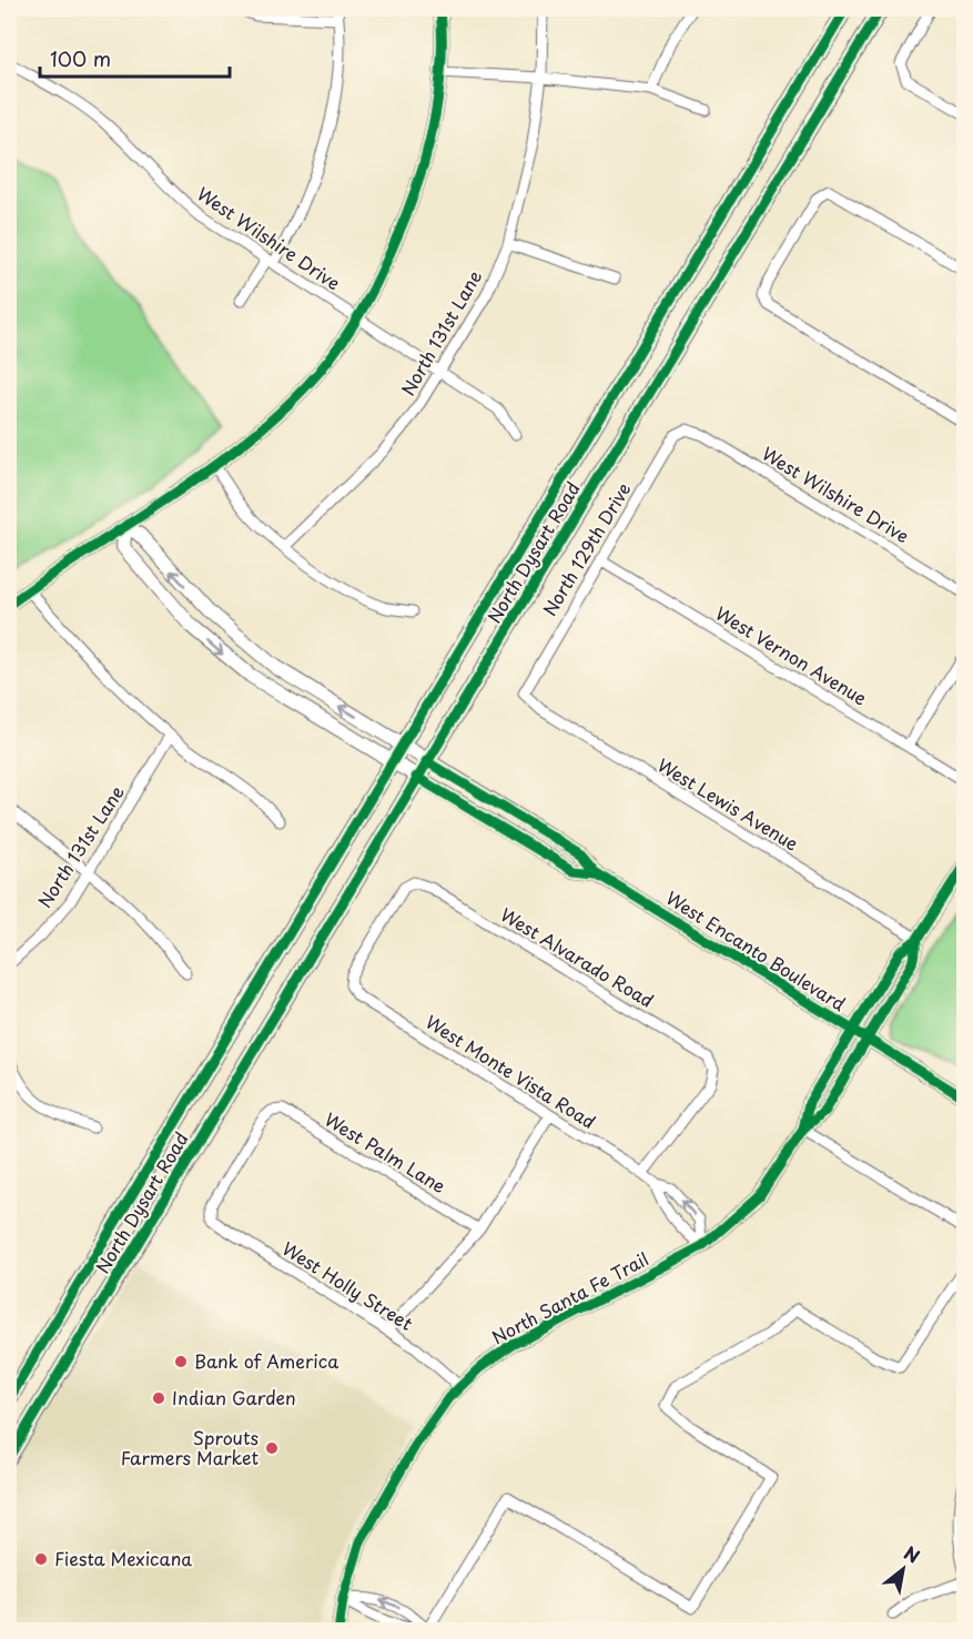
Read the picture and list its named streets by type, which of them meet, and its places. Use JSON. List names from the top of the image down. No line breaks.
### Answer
{"streets":{"main road":["North Dysart Road"],"street":["West Wilshire Drive","North 131st Lane","North 129th Drive","West Vernon Avenue","West Lewis Avenue","West Encanto Boulevard","West Alvarado Road","West Monte Vista Road","West Palm Lane","West Holly Street","North Santa Fe Trail"]},"crossings":[["West Wilshire Drive","North 131st Lane"],["West Wilshire Drive","North 129th Drive"],["North 129th Drive","West Vernon Avenue"],["North 129th Drive","West Lewis Avenue"],["North Dysart Road","West Encanto Boulevard"],["West Lewis Avenue","North Santa Fe Trail"],["West Encanto Boulevard","North Santa Fe Trail"],["West Alvarado Road","West Monte Vista Road"],["West Monte Vista Road","North Santa Fe Trail"],["West Palm Lane","West Holly Street"],["West Holly Street","North Santa Fe Trail"]],"places":["Bank of America","Indian Garden","Sprouts Farmers Market","Fiesta Mexicana"],"scale_bar":"100 m","north":"top right"}
